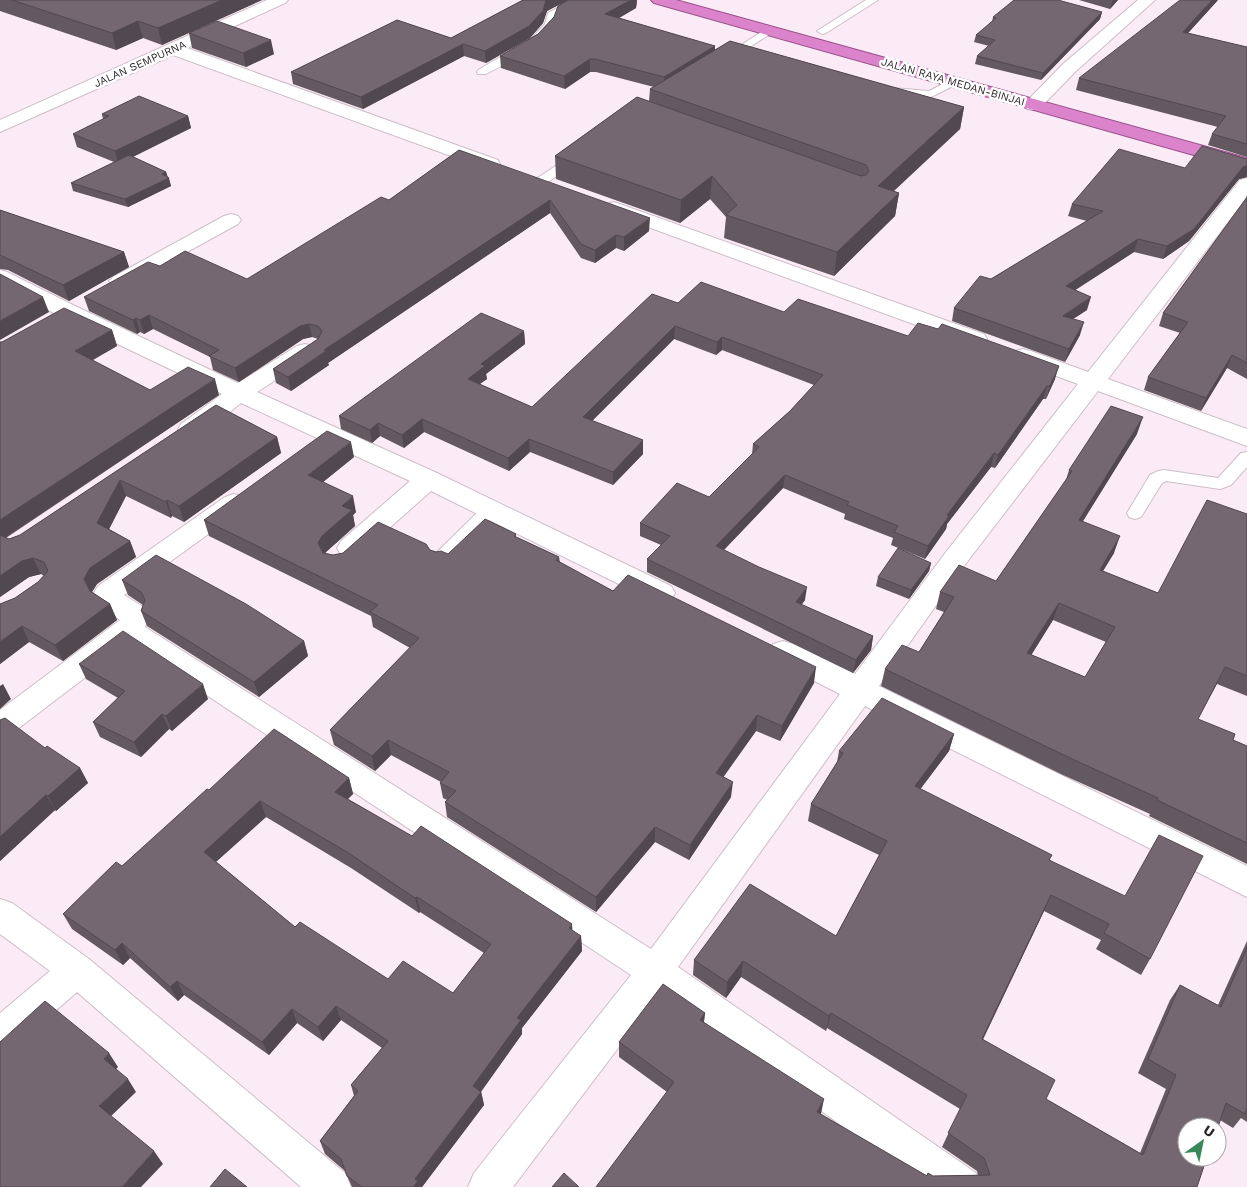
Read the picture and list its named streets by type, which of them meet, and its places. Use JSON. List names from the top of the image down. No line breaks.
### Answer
{"streets":{"highway":["JALAN RAYA MEDAN-BINJAI"],"street":["JALAN SEMPURNA"]},"north":"top right"}
